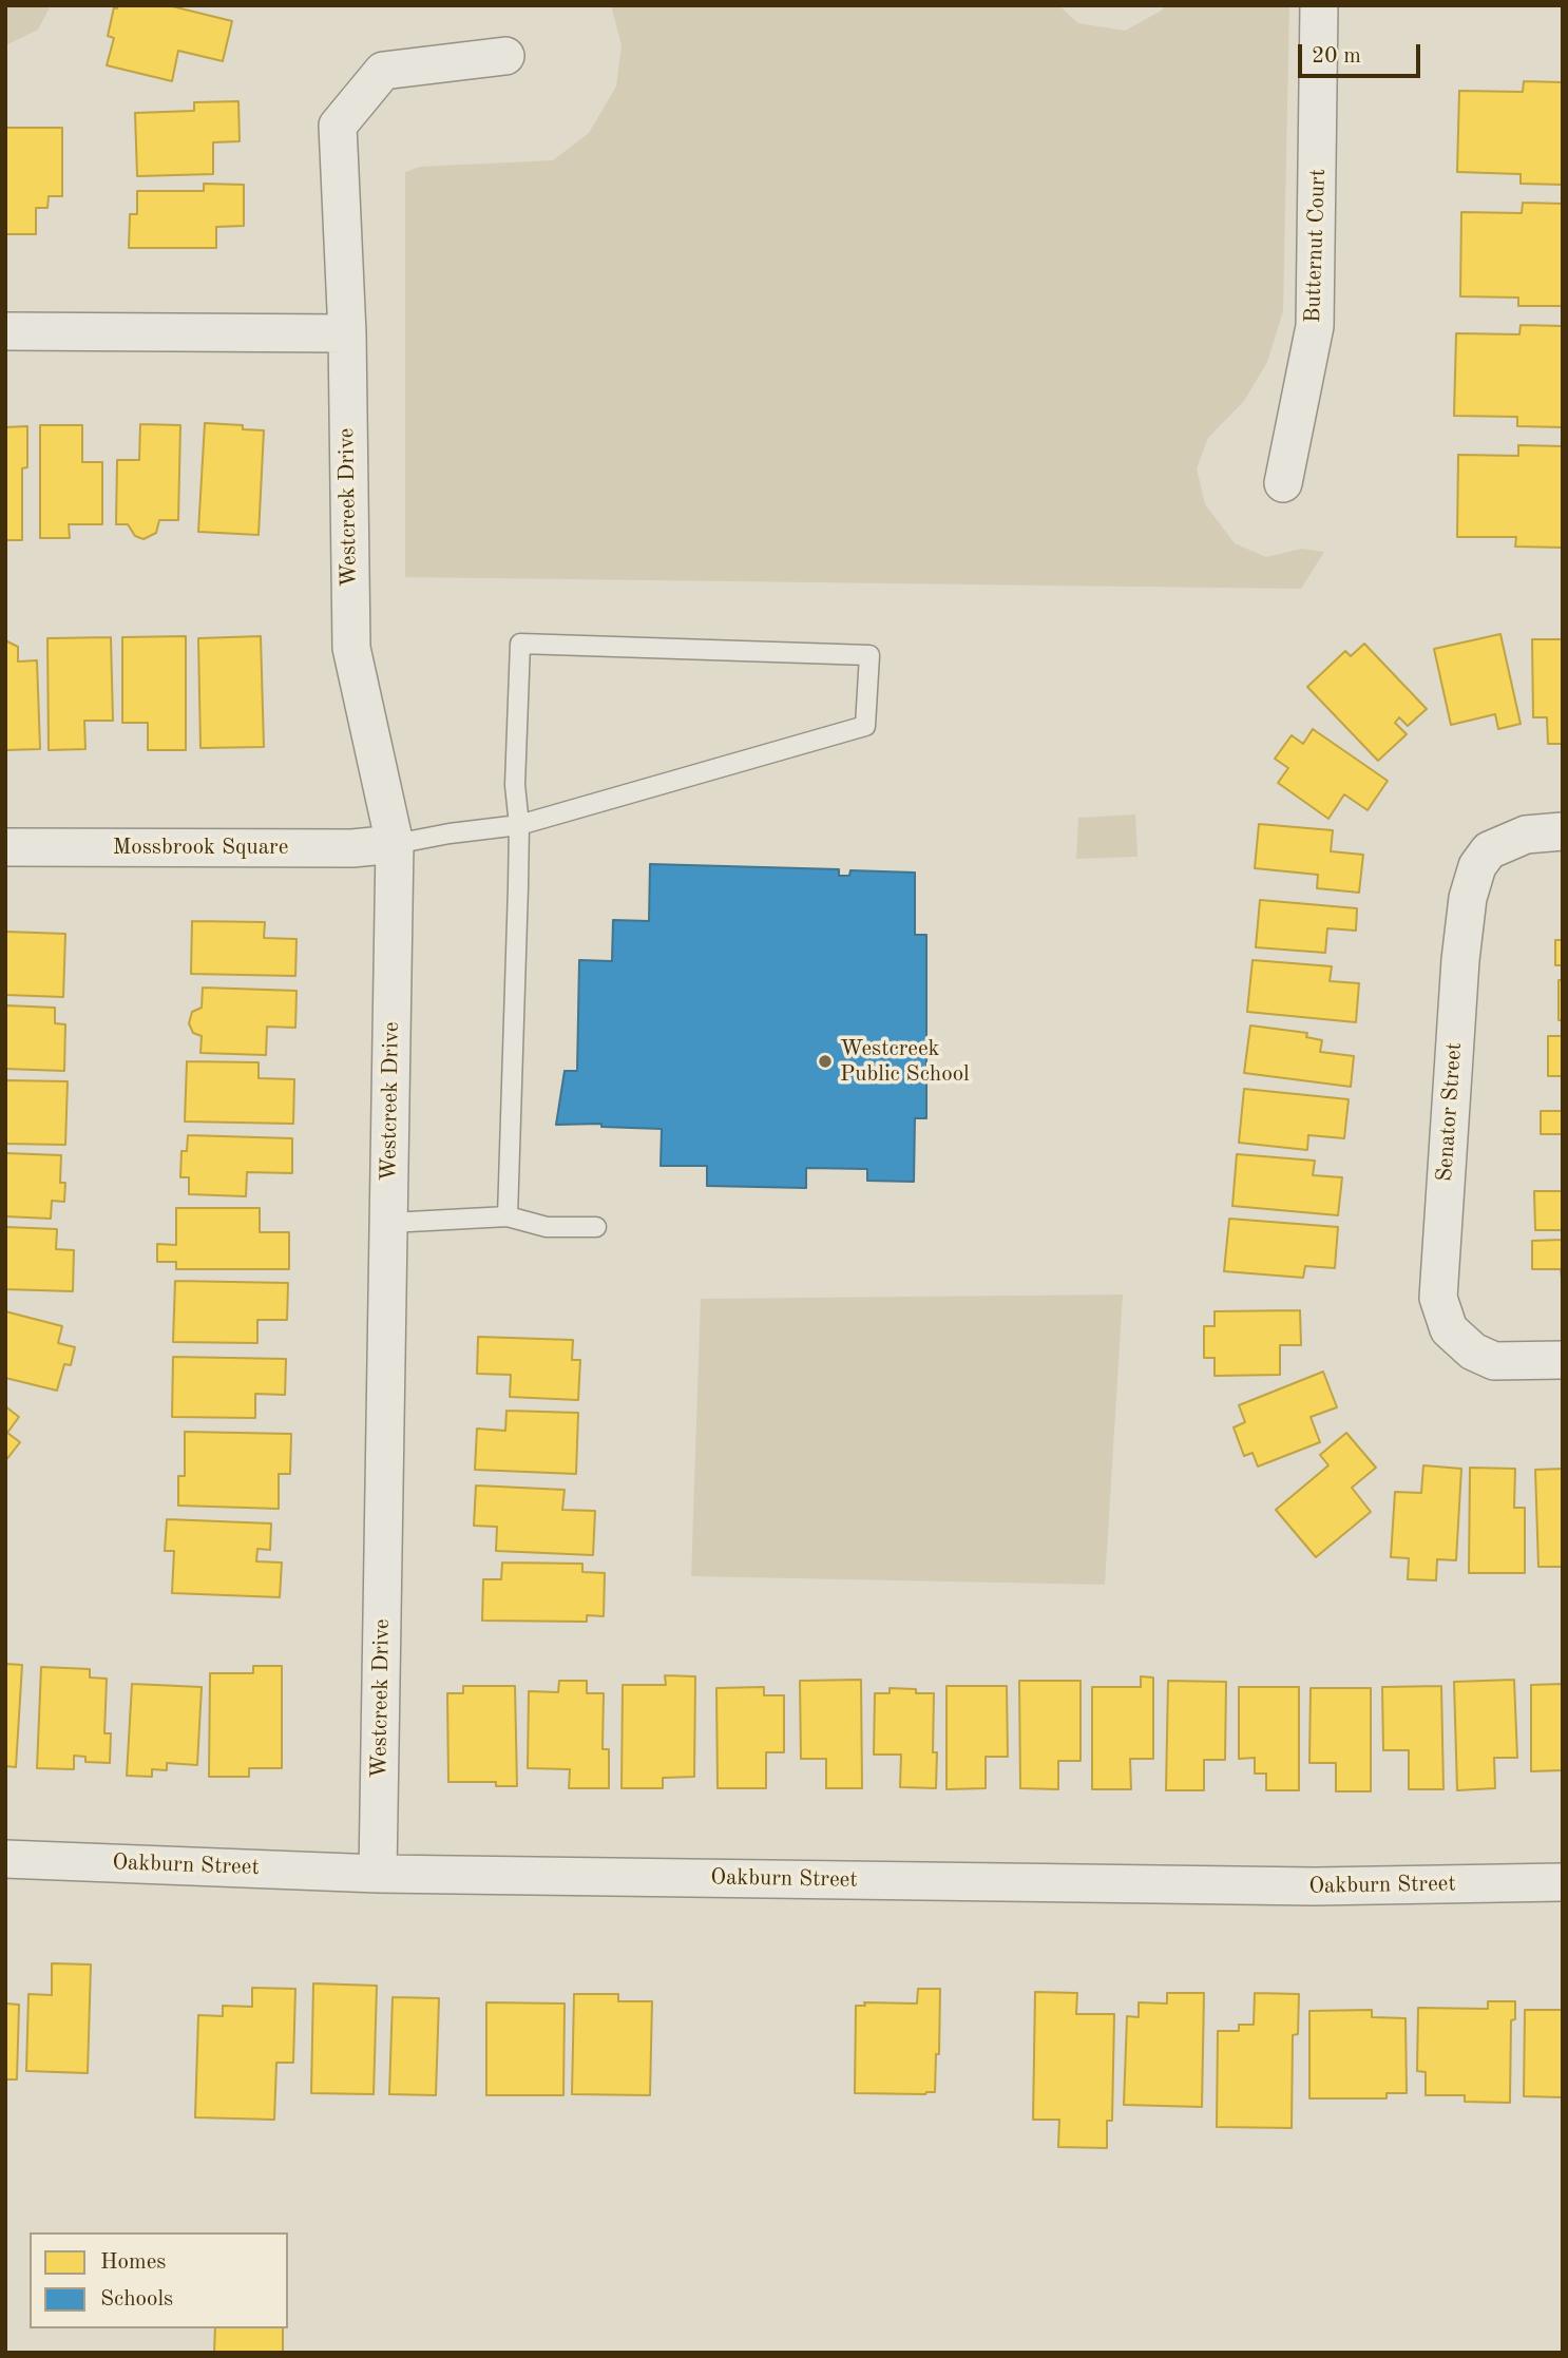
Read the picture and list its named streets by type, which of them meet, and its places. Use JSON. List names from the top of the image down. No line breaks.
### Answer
{"streets":{"street":["Butternut Court","Westcreek Drive","Mossbrook Square","Senator Street","Oakburn Street"]},"crossings":[["Westcreek Drive","Mossbrook Square"],["Westcreek Drive","Oakburn Street"]],"places":["Westcreek Public School"],"legend":["Homes","Schools"],"scale_bar":"20 m"}
